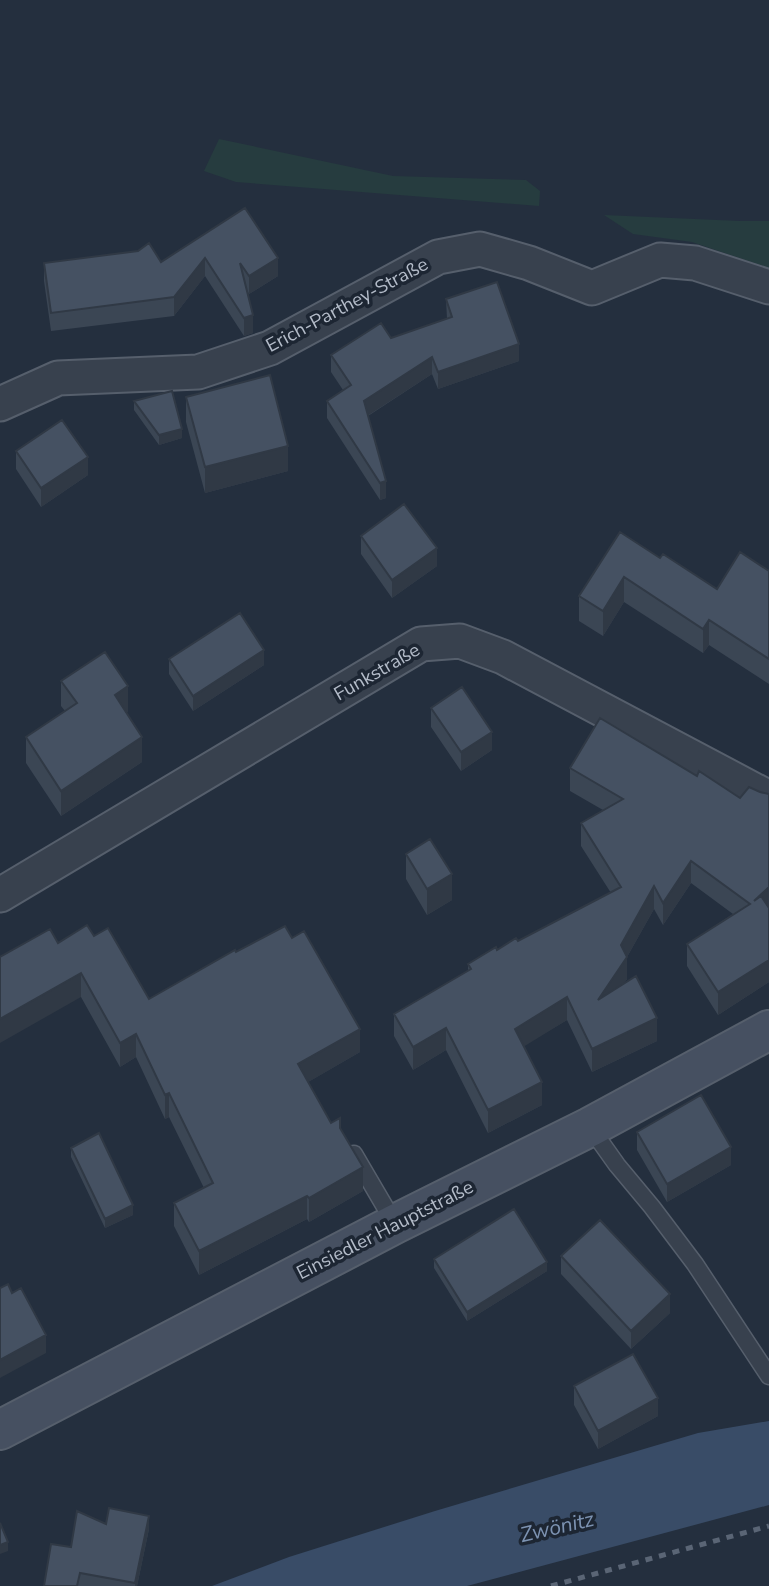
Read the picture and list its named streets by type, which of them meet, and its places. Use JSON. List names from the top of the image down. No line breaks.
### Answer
{"streets":{"main road":["Einsiedler Hauptstraße"],"street":["Erich-Parthey-Straße","Funkstraße"]},"water":["Zwönitz"]}
